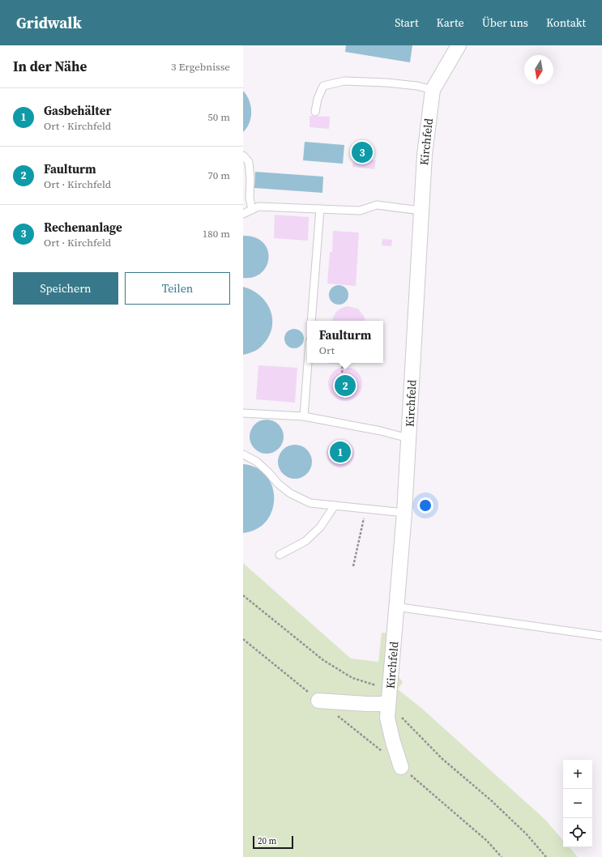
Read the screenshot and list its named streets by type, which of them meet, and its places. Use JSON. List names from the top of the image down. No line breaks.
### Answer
{"streets":{"street":["Kirchfeld"]},"scale_bar":"20 m","north":"bottom","page":{"header":"Gridwalk","nav":["Start","Karte","Über uns","Kontakt"],"heading":["In der Nähe","3 Ergebnisse"],"list":[{"mark":"1","name":"Gasbehälter","note":"Ort · Kirchfeld","value":"50 m"},{"mark":"2","name":"Faulturm","note":"Ort · Kirchfeld","value":"70 m"},{"mark":"3","name":"Rechenanlage","note":"Ort · Kirchfeld","value":"180 m"}],"pins":["3","2","1"],"buttons":["Speichern","Teilen"],"popup":["Faulturm","Ort"],"map_buttons":["+","−"],"scale":"20 m"}}
